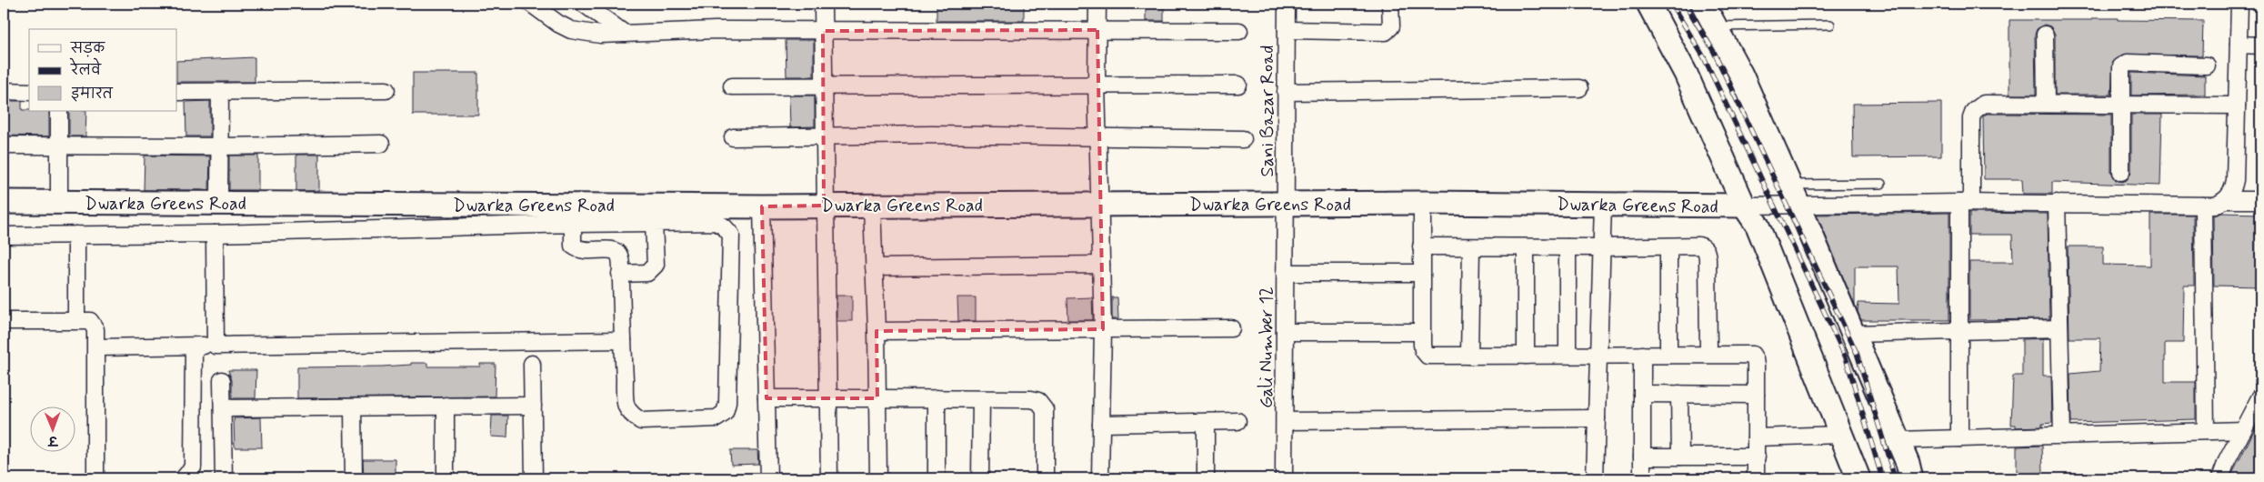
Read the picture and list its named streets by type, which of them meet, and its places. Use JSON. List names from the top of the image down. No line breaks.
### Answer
{"streets":{"street":["Sani Bazar Road","Dwarka Greens Road","Gali Number 12"]},"crossings":[["Sani Bazar Road","Dwarka Greens Road"],["Sani Bazar Road","Gali Number 12"]],"legend":["सड़क","रेलवे","इमारत"],"north":"bottom"}
